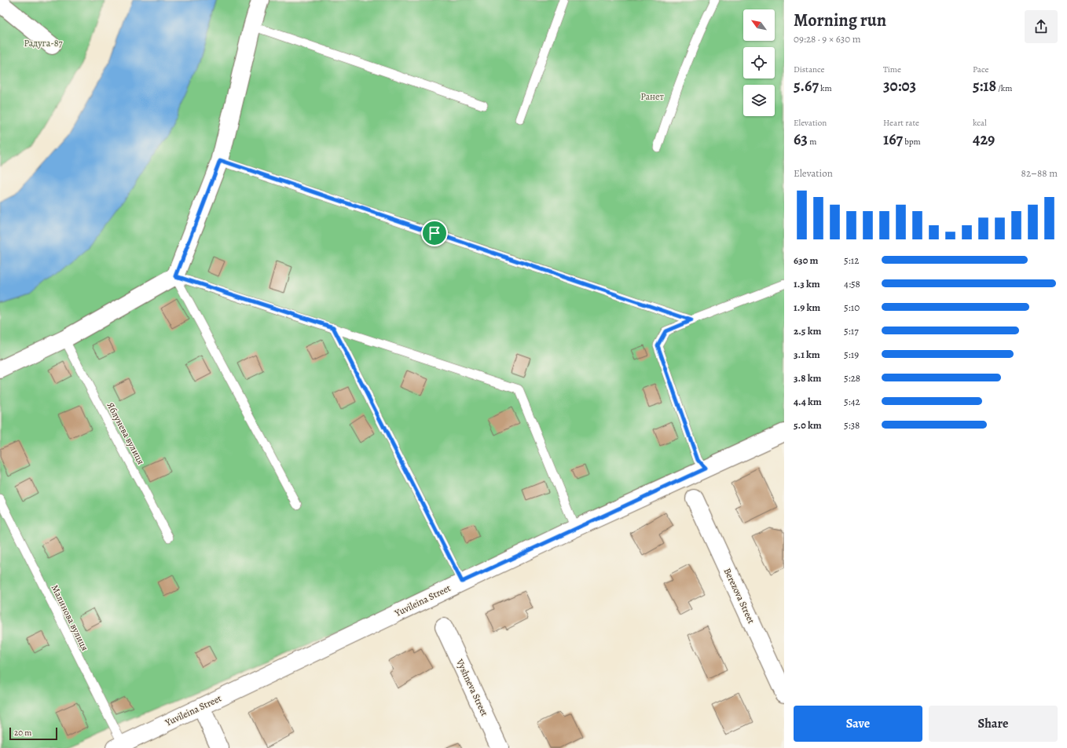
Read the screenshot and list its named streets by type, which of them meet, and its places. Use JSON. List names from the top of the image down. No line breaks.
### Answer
{"streets":{"street":["Berezova Street","Yuvileina Street","Vyshneva Street"],"lane":["Яблунева вулиця","Малинова вулиця"]},"crossings":[["Yuvileina Street","Малинова вулиця"]],"parks":["Радуга-87","Ранет"],"scale_bar":"20 m","north":"top left","page":{"heading":["Morning run","09:28 · 9 × 630 m"],"stats":[["Distance","5.67 km"],["Time","30:03"],["Pace","5:18 /km"],["Elevation","63 m"],["Heart rate","167 bpm"],["kcal","429"]],"chart":["Elevation","82–88 m"],"list":[{"name":"630 m","note":"5:12"},{"name":"1.3 km","note":"4:58"},{"name":"1.9 km","note":"5:10"},{"name":"2.5 km","note":"5:17"},{"name":"3.1 km","note":"5:19"},{"name":"3.8 km","note":"5:28"},{"name":"4.4 km","note":"5:42"},{"name":"5.0 km","note":"5:38"}],"buttons":["Save","Share"],"scale":"20 m"}}
